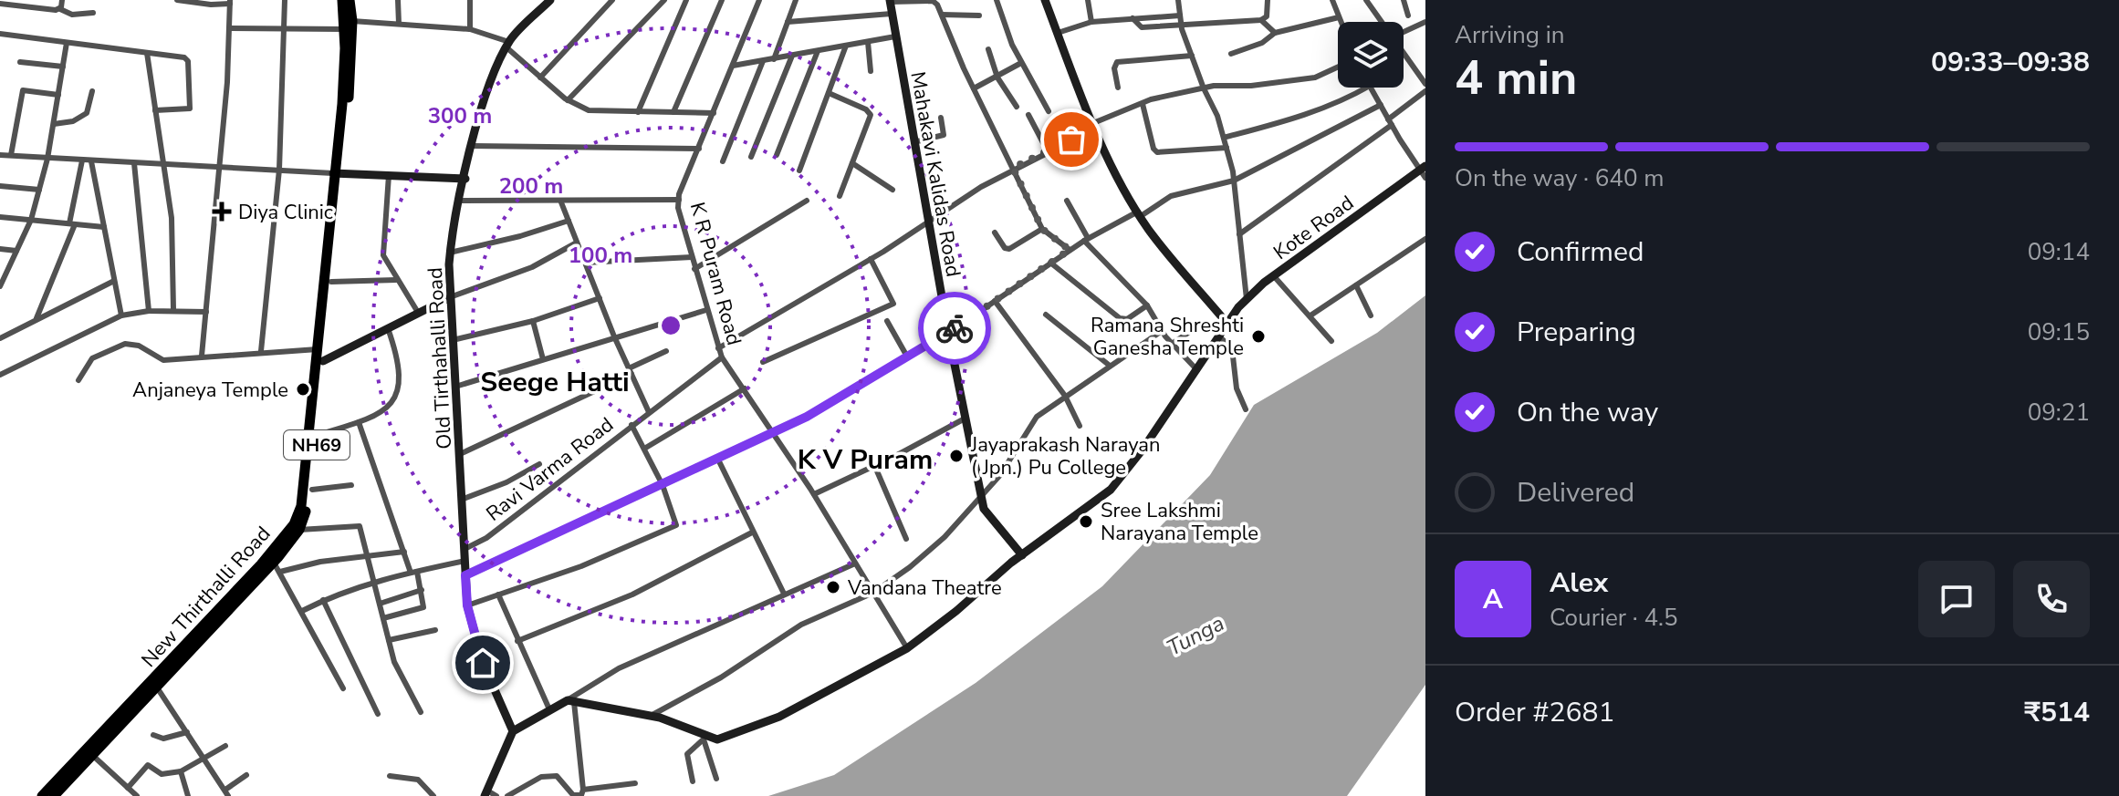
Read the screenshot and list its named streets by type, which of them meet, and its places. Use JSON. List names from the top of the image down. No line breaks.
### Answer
{"streets":{"highway":["NH69","New Thirthalli Road"],"street":["Mahakavi Kalidas Road","Kote Road","K R Puram Road","Old Tirthahalli Road","Ravi Varma Road"]},"crossings":[["Mahakavi Kalidas Road","Kote Road"],["Kote Road","K R Puram Road"],["K R Puram Road","Ravi Varma Road"],["Old Tirthahalli Road","Ravi Varma Road"],["NH69","New Thirthalli Road"]],"districts":["Seege Hatti","K V Puram"],"water":["Tunga"],"places":{"health":["Diya Clinic"],"other":["Ramana Shreshti Ganesha Temple","Anjaneya Temple","Jayaprakash Narayan ( Jpn.) Pu College","Sree Lakshmi Narayana Temple","Vandana Theatre"]},"page":{"heading":["4 min","Arriving in","09:33–09:38"],"panel":["Alex","Courier · 4.5","Order #2681","₹514"],"bar":"On the way · 640 m","list":[["Confirmed","09:14"],["Preparing","09:15"],["On the way","09:21"],"Delivered"],"round":"A"},"rings":["300 m","200 m","100 m"]}
